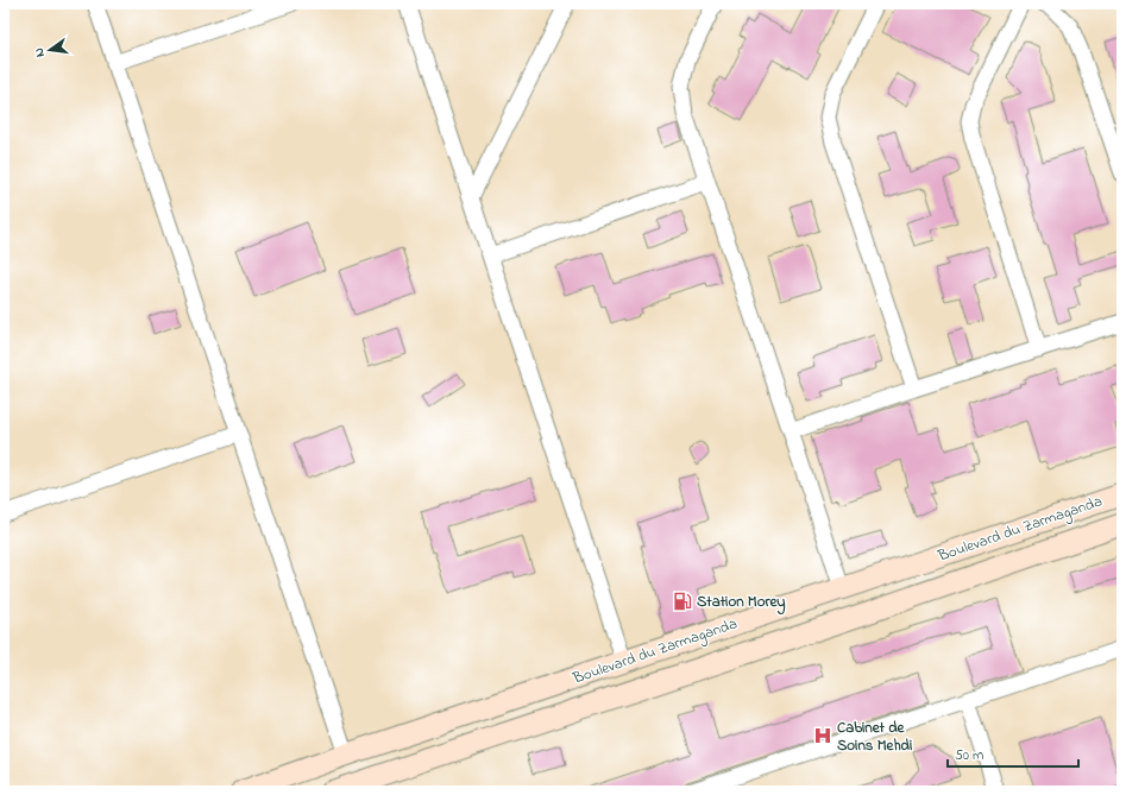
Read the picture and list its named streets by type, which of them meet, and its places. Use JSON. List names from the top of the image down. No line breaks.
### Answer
{"streets":{"main road":["Boulevard du Zarmaganda"]},"places":{"fuel station":["Station Morey"],"hospital":["Cabinet de Soins Mehdi"]},"scale_bar":"50 m","north":"left"}
